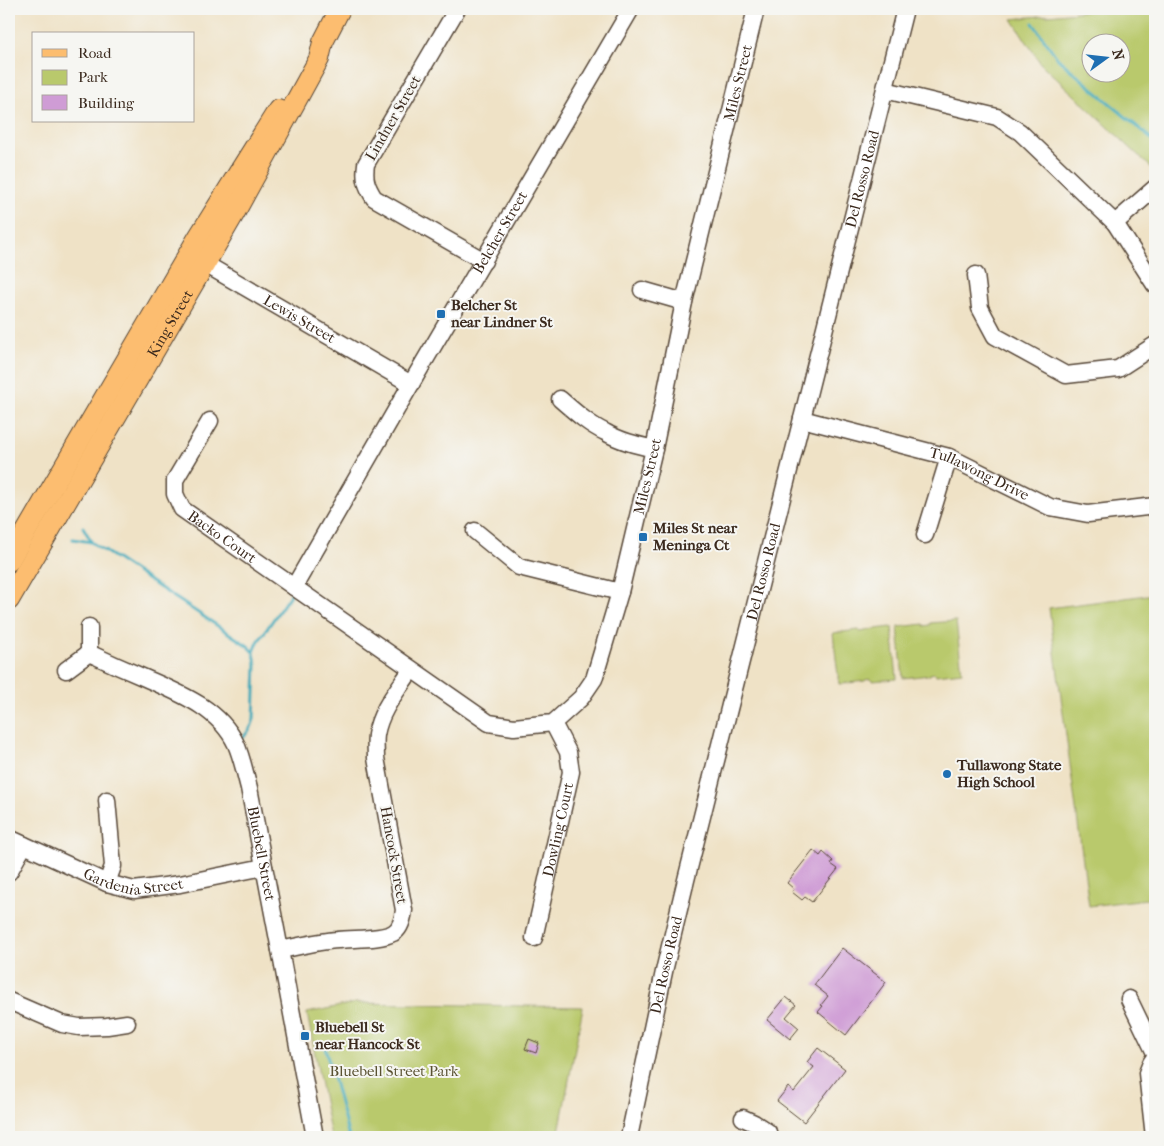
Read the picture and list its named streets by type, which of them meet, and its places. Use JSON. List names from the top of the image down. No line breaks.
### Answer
{"streets":{"main road":["King Street"],"street":["Miles Street","Lindner Street","Del Rosso Road","Belcher Street","Lewis Street","Tullawong Drive","Backo Court","Dowling Court","Bluebell Street","Hancock Street","Gardenia Street"]},"crossings":[["Miles Street","Dowling Court"],["Lindner Street","Belcher Street"],["Del Rosso Road","Tullawong Drive"],["Belcher Street","Lewis Street"],["Belcher Street","Backo Court"],["Lewis Street","King Street"],["Bluebell Street","Hancock Street"],["Bluebell Street","Gardenia Street"]],"parks":["Bluebell Street Park"],"places":{"transit":["Belcher St near Lindner St","Miles St near Meninga Ct","Bluebell St near Hancock St"],"other":["Tullawong State High School"]},"legend":["Road","Park","Building"],"north":"right"}
